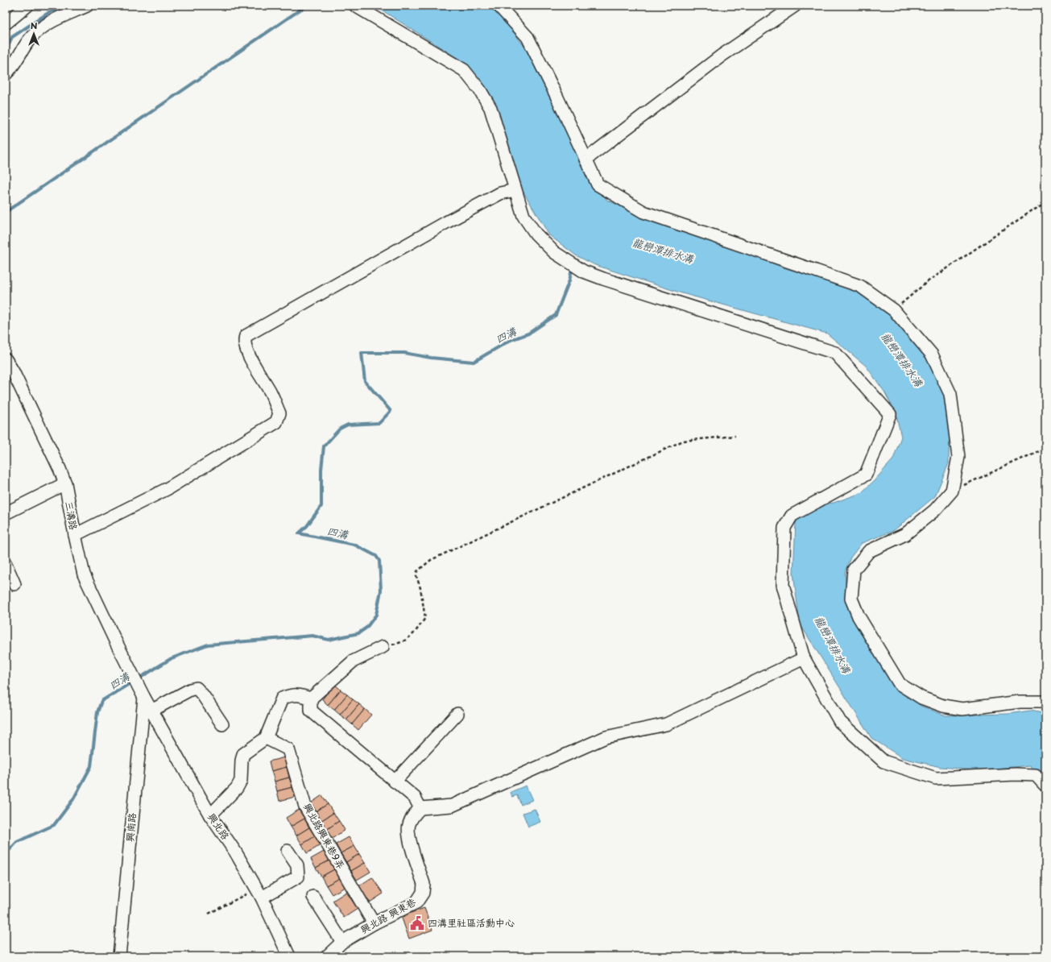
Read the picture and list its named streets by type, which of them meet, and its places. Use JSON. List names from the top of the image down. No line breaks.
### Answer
{"streets":{"street":["三溝路","興北路","興南路","興北路興東巷9弄","興北路 興東巷"]},"crossings":[["三溝路","興北路"],["三溝路","興南路"],["興北路","興南路"],["興北路興東巷9弄","興北路 興東巷"]],"water":["龍巒潭排水溝","四溝"],"places":{"public building":["四溝里社區活動中心"]},"north":"top"}
